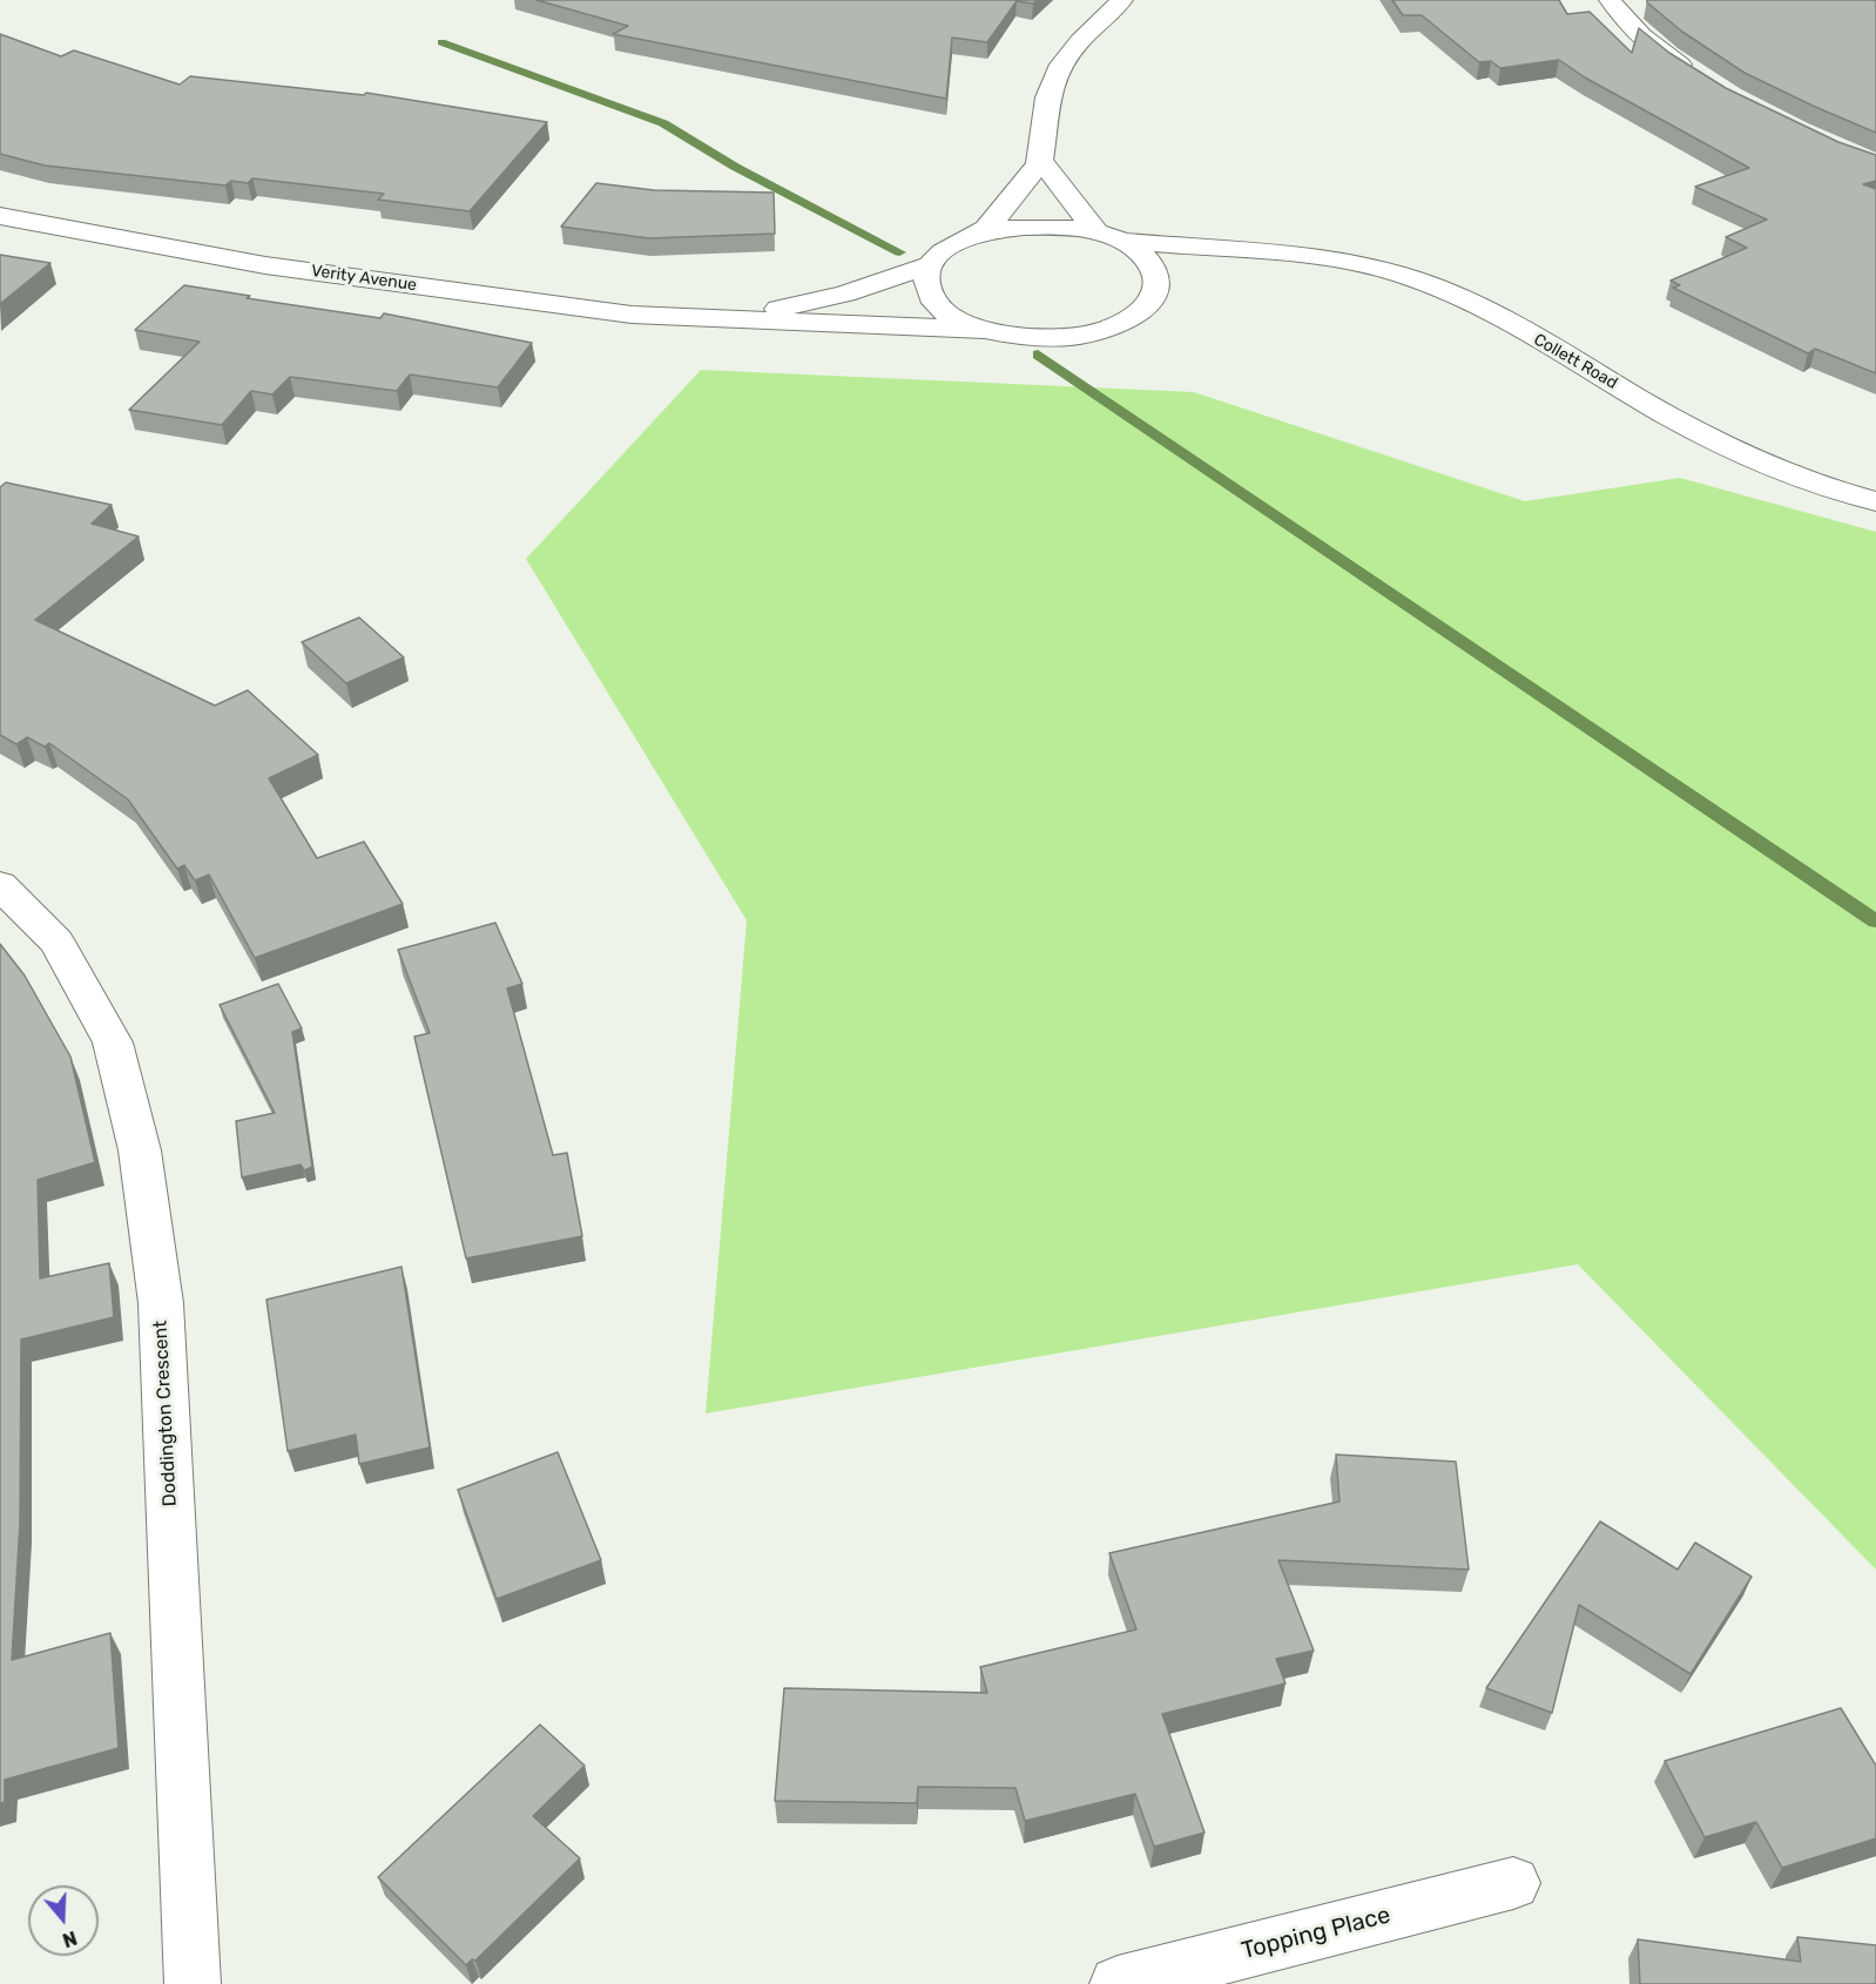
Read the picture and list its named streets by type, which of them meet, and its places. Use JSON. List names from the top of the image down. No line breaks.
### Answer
{"streets":{"street":["Verity Avenue","Collett Road","Doddington Crescent","Topping Place"]},"north":"bottom"}
